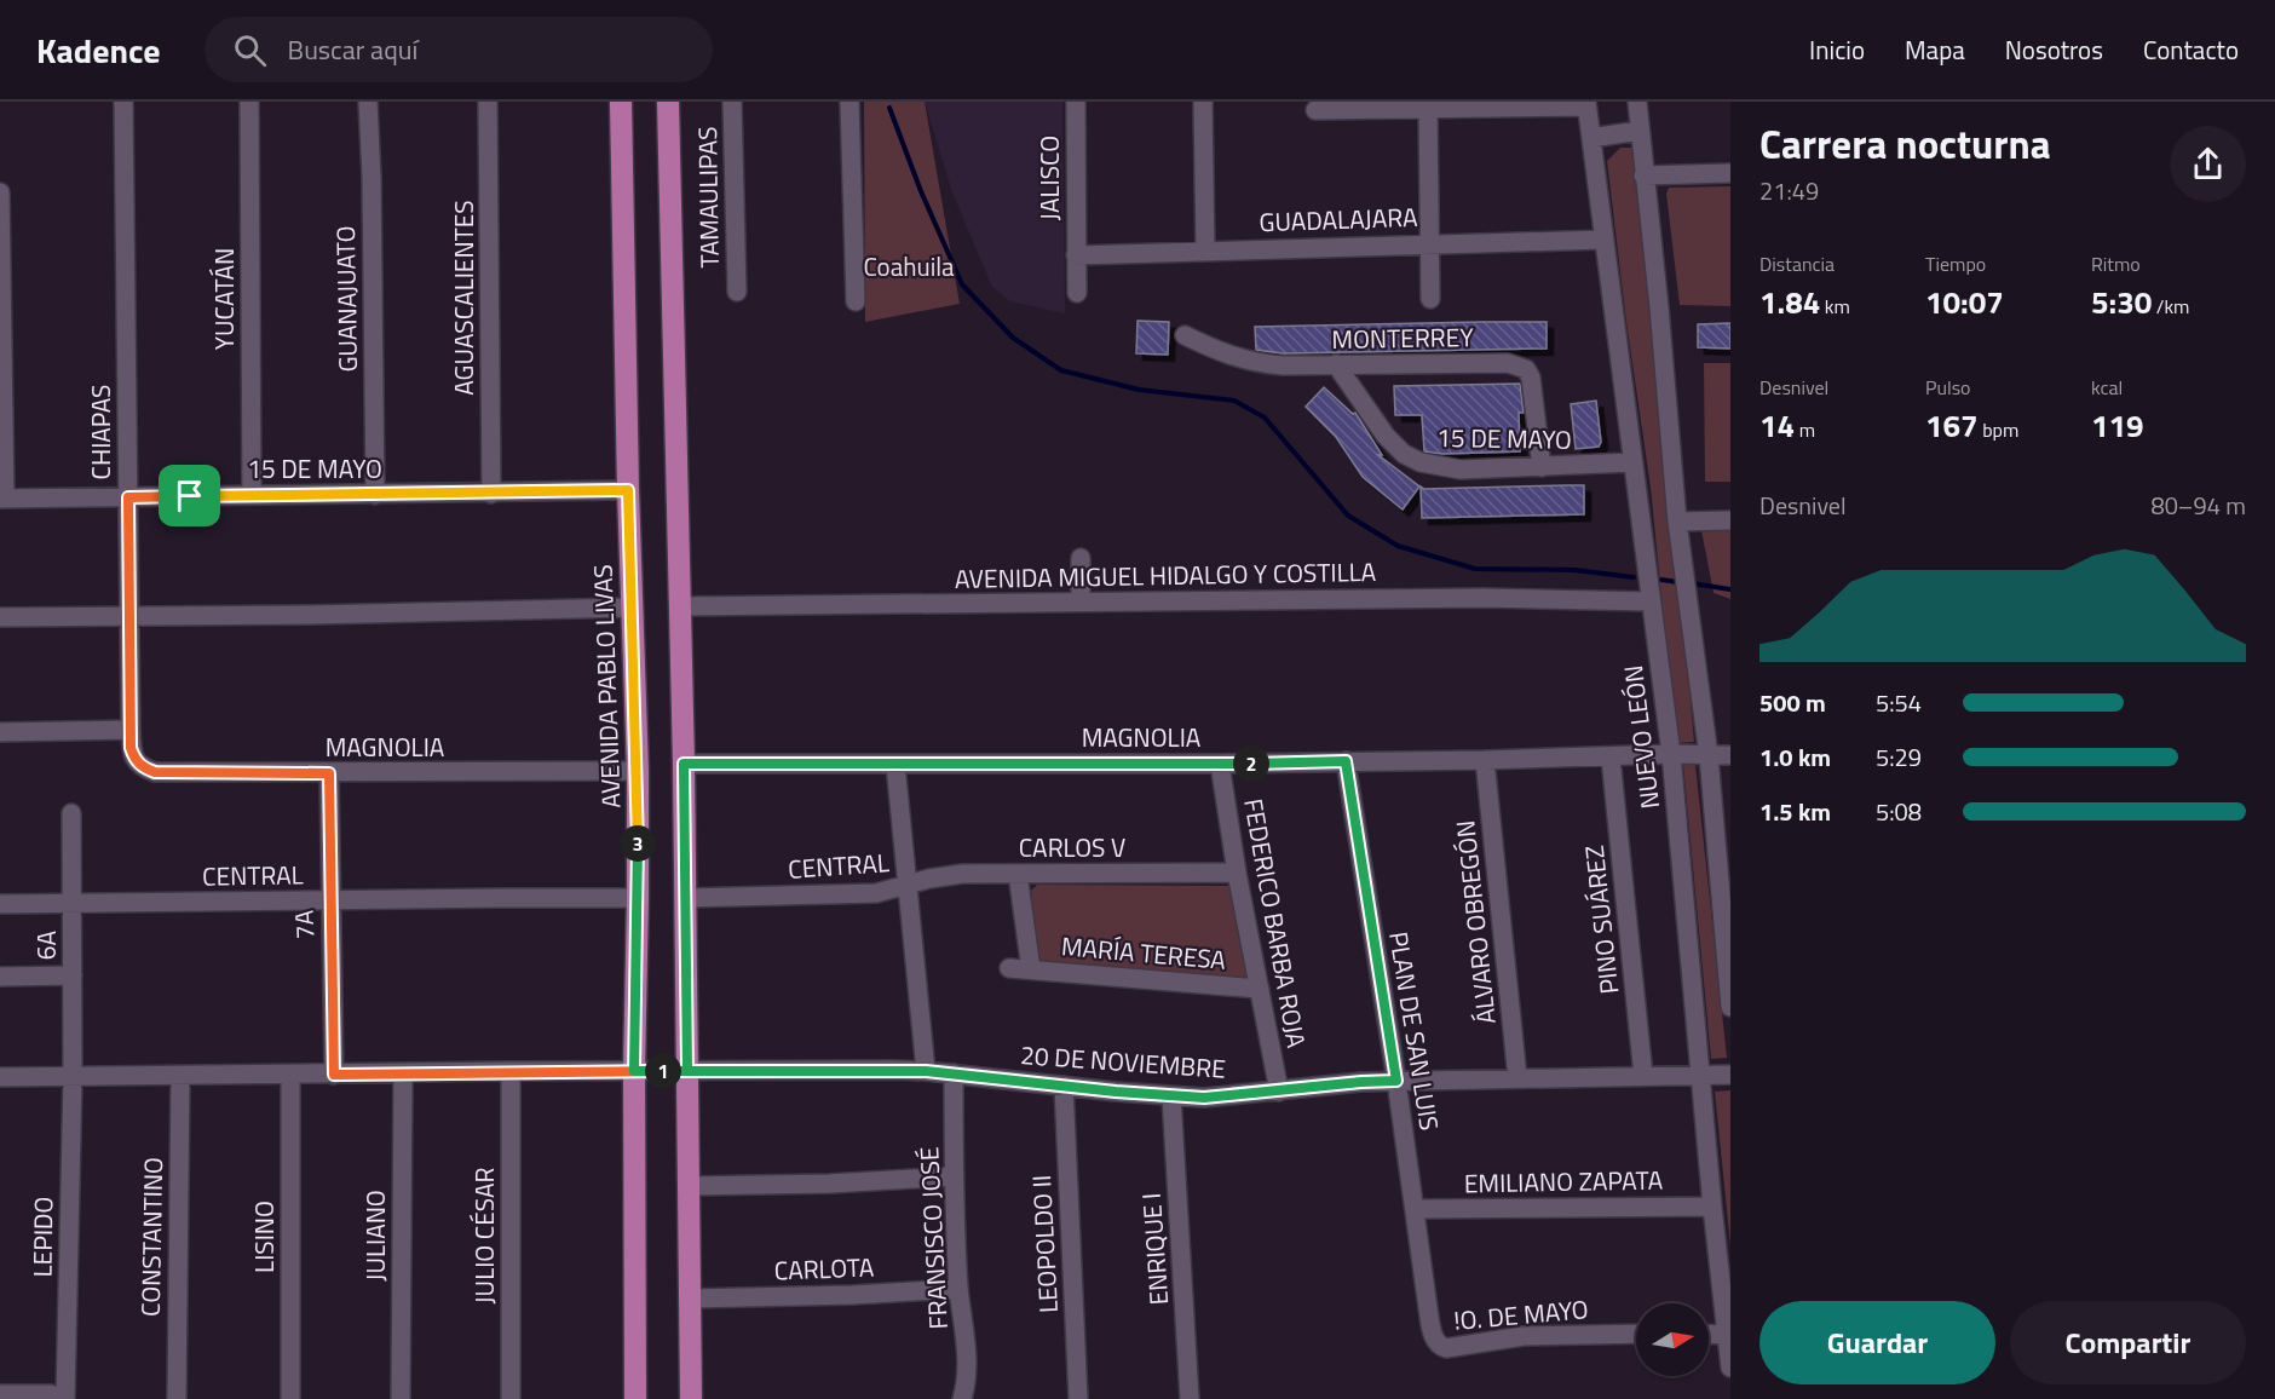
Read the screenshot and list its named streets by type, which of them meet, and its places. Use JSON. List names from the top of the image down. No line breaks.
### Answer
{"streets":{"main road":["AVENIDA PABLO LIVAS"],"street":["JALISCO","TAMAULIPAS","GUADALAJARA","AGUASCALIENTES","YUCATÁN","GUANAJUATO","MONTERREY","CHIAPAS","15 DE MAYO","AVENIDA MIGUEL HIDALGO Y COSTILLA","NUEVO LEÓN","MAGNOLIA","CARLOS V","CENTRAL","PINO SUÁREZ","ÁLVARO OBREGÓN","FEDERICO BARBA ROJA","7A","6A","MARÍA TERESA","PLAN DE SAN LUIS","20 DE NOVIEMBRE","EMILIANO ZAPATA","JULIANO","JULIO CÉSAR","LEPIDO","CONSTANTINO","LISINO","FRANSISCO JOSÉ","LEOPOLDO II","ENRIQUE I","CARLOTA","!O. DE MAYO"]},"crossings":[["JALISCO","GUADALAJARA"],["GUADALAJARA","NUEVO LEÓN"],["AGUASCALIENTES","15 DE MAYO"],["YUCATÁN","15 DE MAYO"],["GUANAJUATO","15 DE MAYO"],["MONTERREY","15 DE MAYO"],["CHIAPAS","15 DE MAYO"],["CHIAPAS","MAGNOLIA"],["15 DE MAYO","AVENIDA PABLO LIVAS"],["15 DE MAYO","NUEVO LEÓN"],["AVENIDA MIGUEL HIDALGO Y COSTILLA","NUEVO LEÓN"],["AVENIDA PABLO LIVAS","MAGNOLIA"],["AVENIDA PABLO LIVAS","CENTRAL"],["AVENIDA PABLO LIVAS","20 DE NOVIEMBRE"],["NUEVO LEÓN","MAGNOLIA"],["NUEVO LEÓN","20 DE NOVIEMBRE"],["NUEVO LEÓN","EMILIANO ZAPATA"],["MAGNOLIA","PINO SUÁREZ"],["MAGNOLIA","ÁLVARO OBREGÓN"],["MAGNOLIA","FEDERICO BARBA ROJA"],["MAGNOLIA","7A"],["MAGNOLIA","PLAN DE SAN LUIS"],["CARLOS V","CENTRAL"],["CARLOS V","FEDERICO BARBA ROJA"],["CARLOS V","MARÍA TERESA"],["CENTRAL","7A"],["CENTRAL","6A"],["PINO SUÁREZ","20 DE NOVIEMBRE"],["ÁLVARO OBREGÓN","20 DE NOVIEMBRE"],["FEDERICO BARBA ROJA","MARÍA TERESA"],["FEDERICO BARBA ROJA","20 DE NOVIEMBRE"],["7A","20 DE NOVIEMBRE"],["6A","20 DE NOVIEMBRE"],["6A","LEPIDO"],["PLAN DE SAN LUIS","20 DE NOVIEMBRE"],["PLAN DE SAN LUIS","EMILIANO ZAPATA"],["PLAN DE SAN LUIS","!O. DE MAYO"],["20 DE NOVIEMBRE","JULIANO"],["20 DE NOVIEMBRE","JULIO CÉSAR"],["20 DE NOVIEMBRE","LEPIDO"],["20 DE NOVIEMBRE","CONSTANTINO"],["20 DE NOVIEMBRE","LISINO"],["20 DE NOVIEMBRE","FRANSISCO JOSÉ"],["20 DE NOVIEMBRE","LEOPOLDO II"],["20 DE NOVIEMBRE","ENRIQUE I"],["FRANSISCO JOSÉ","CARLOTA"]],"parks":["Coahuila"],"north":"right","page":{"header":"Kadence","search":"Buscar aquí","nav":["Inicio","Mapa","Nosotros","Contacto"],"heading":["Carrera nocturna","21:49"],"stats":[["Distancia","1.84 km"],["Tiempo","10:07"],["Ritmo","5:30 /km"],["Desnivel","14 m"],["Pulso","167 bpm"],["kcal","119"]],"chart":["Desnivel","80–94 m"],"list":[{"name":"500 m","note":"5:54"},{"name":"1.0 km","note":"5:29"},{"name":"1.5 km","note":"5:08"}],"pins":["2","3","1"],"buttons":["Guardar","Compartir"]}}
